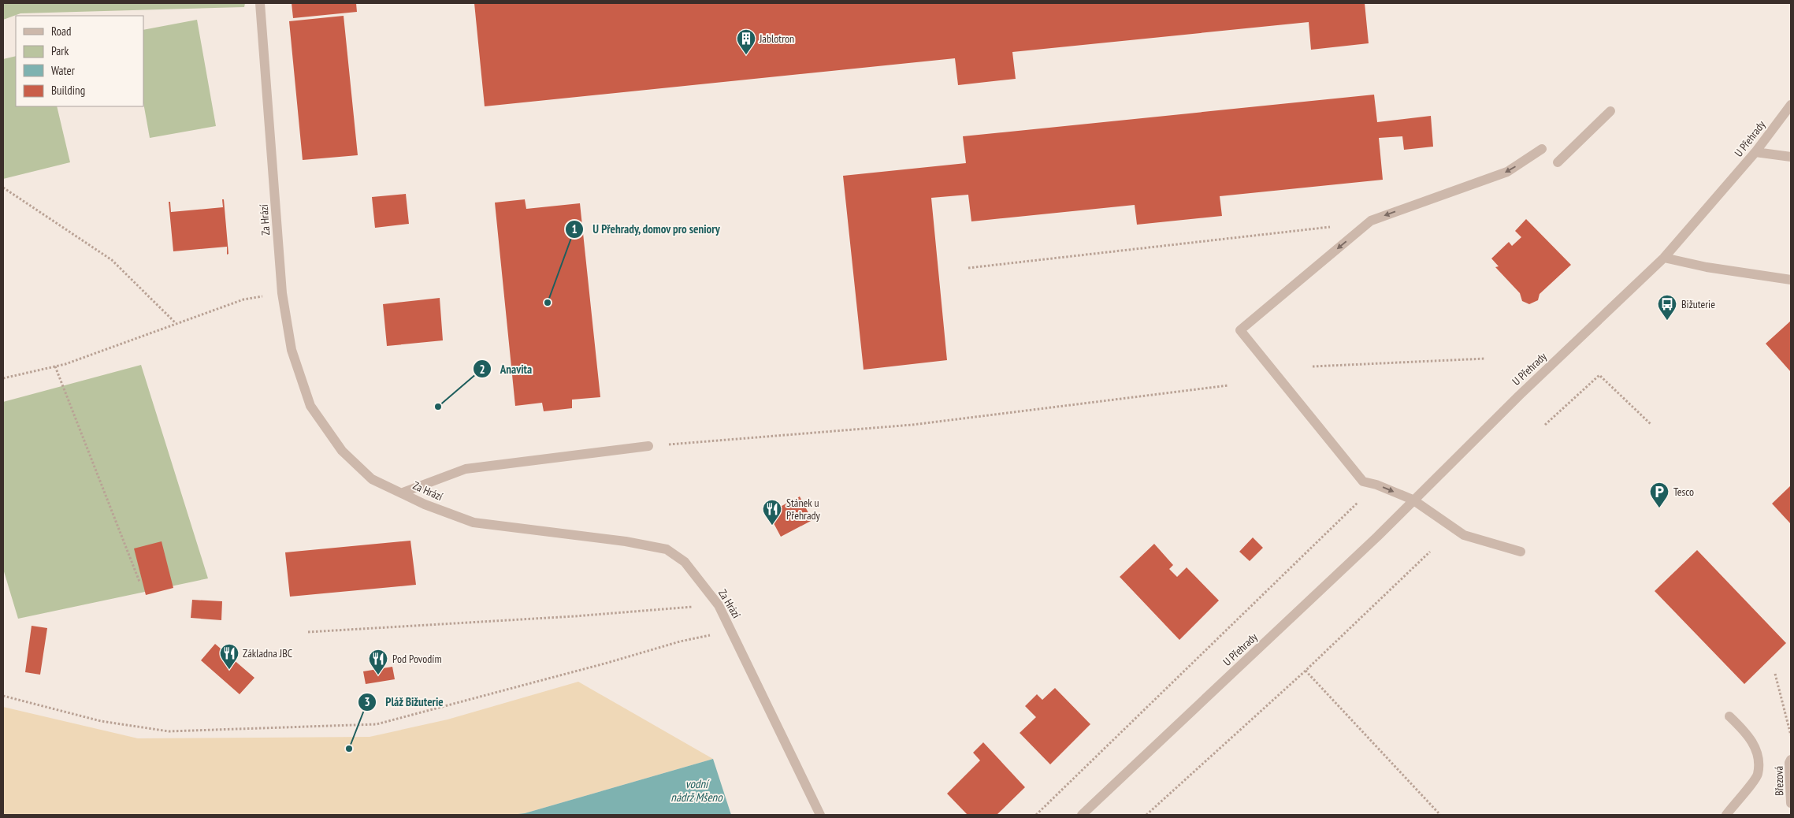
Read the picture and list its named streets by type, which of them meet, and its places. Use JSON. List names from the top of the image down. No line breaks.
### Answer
{"streets":{"street":["U Přehrady","Za Hrází","Březová"]},"water":["vodní nádrž Mšeno"],"places":{"building":["Jablotron"],"other":["U Přehrady, domov pro seniory","Anavita","Pláž Bižuterie"],"bus stop":["Bižuterie"],"parking":["Tesco"],"restaurant":["Stánek u Přehrady","Základna JBC","Pod Povodím"]},"legend":["Road","Park","Water","Building"]}
